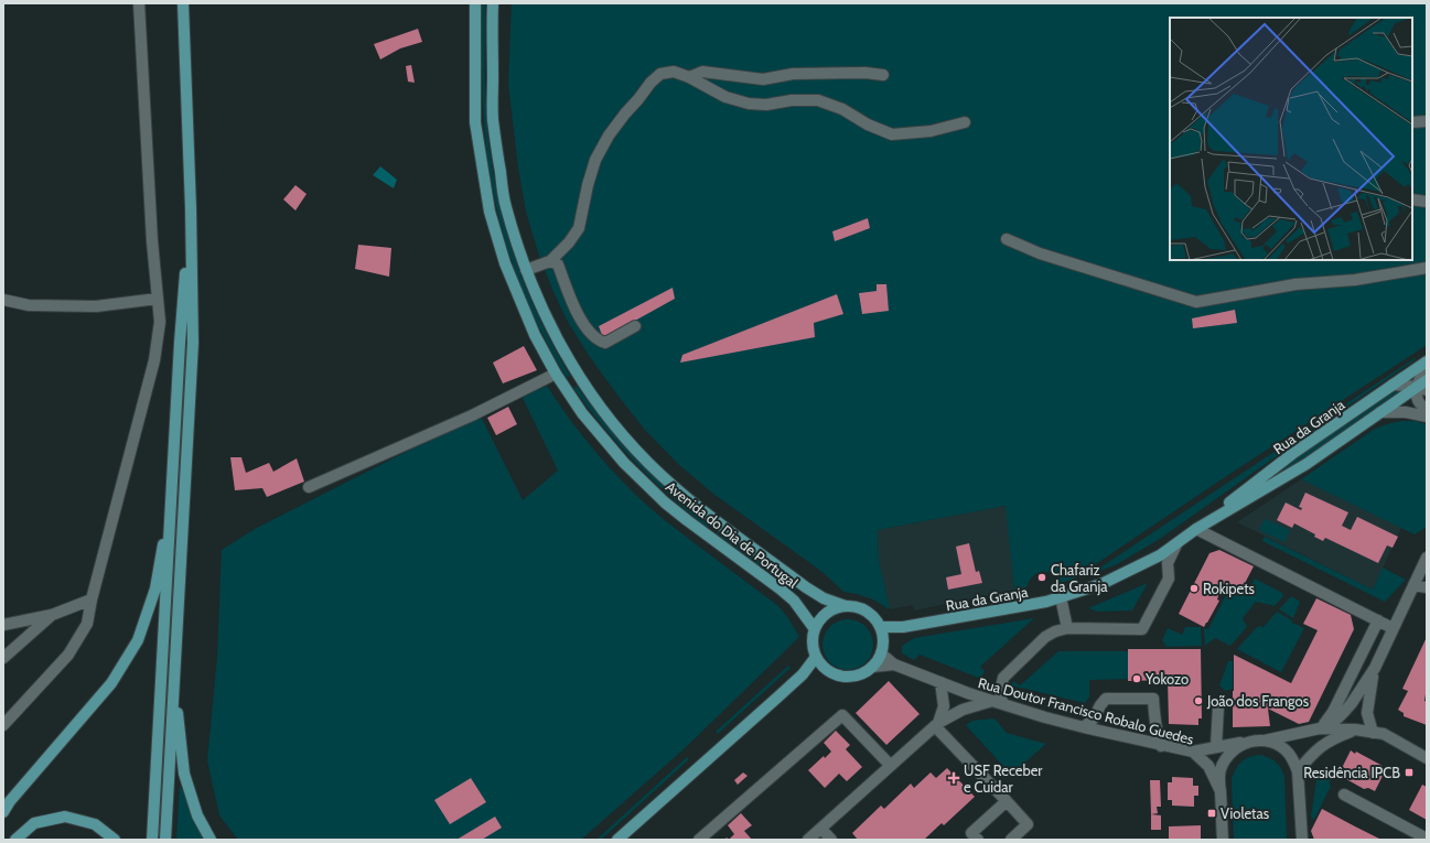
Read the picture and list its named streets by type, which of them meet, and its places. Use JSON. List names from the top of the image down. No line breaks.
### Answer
{"streets":{"main road":["Rua da Granja","Avenida do Dia de Portugal"],"street":["Rua Doutor Francisco Robalo Guedes"]},"crossings":[["Rua da Granja","Avenida do Dia de Portugal"],["Rua da Granja","Rua Doutor Francisco Robalo Guedes"],["Avenida do Dia de Portugal","Rua Doutor Francisco Robalo Guedes"]],"places":{"other":["Chafariz da Granja","Rokipets","Yokozo","João dos Frangos"],"transit":["Residência IPCB","Violetas"],"health":["USF Receber e Cuidar"]}}
